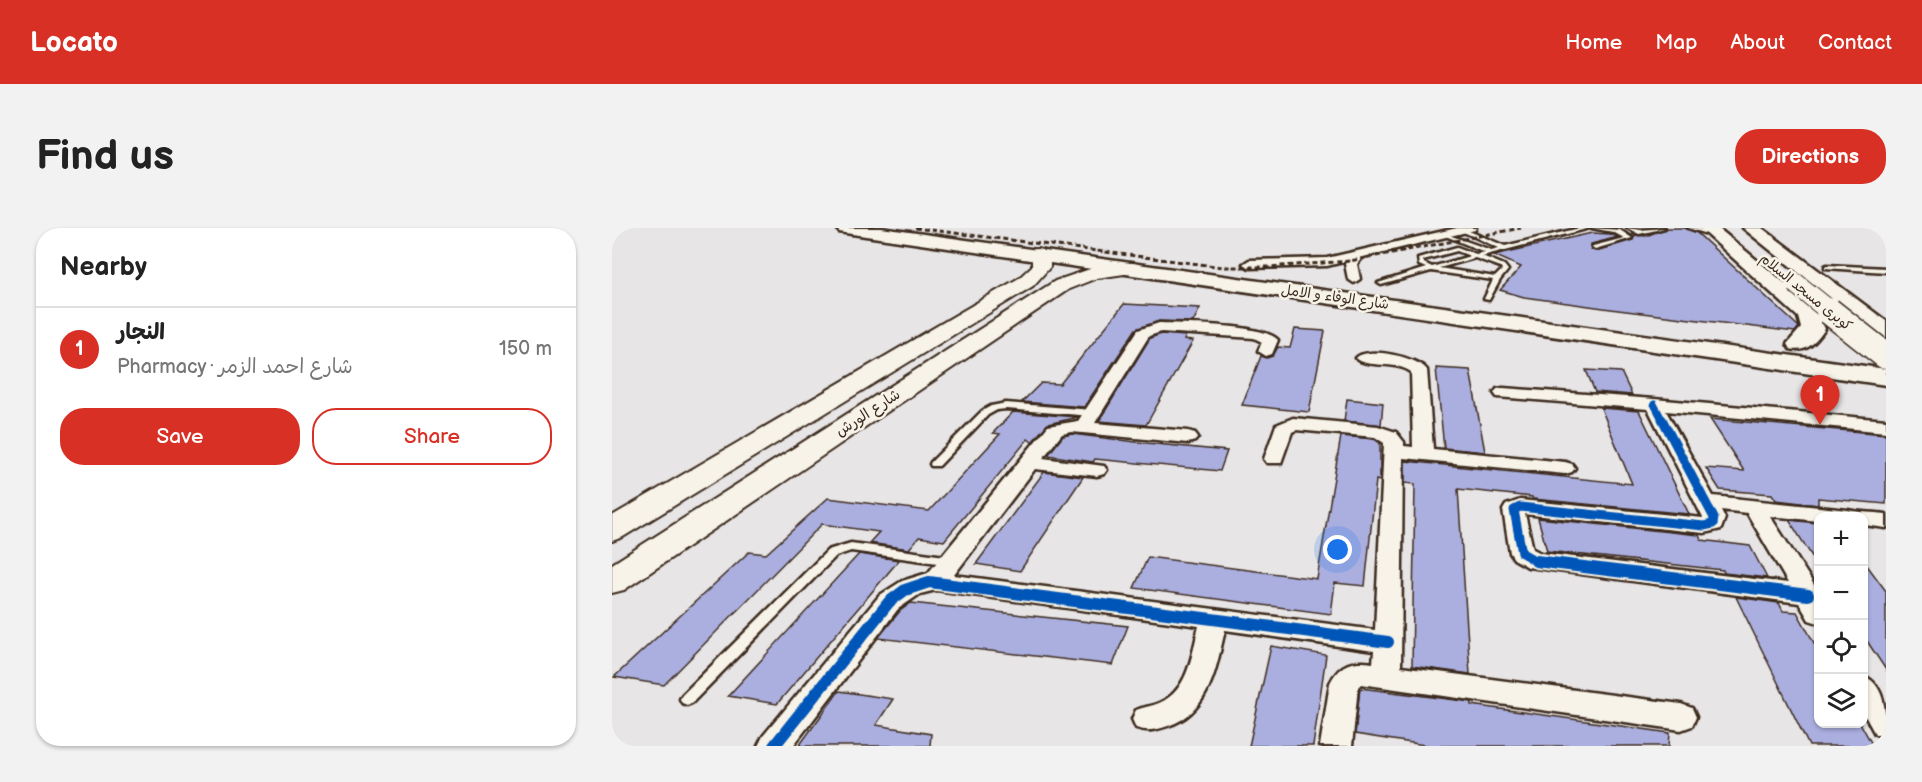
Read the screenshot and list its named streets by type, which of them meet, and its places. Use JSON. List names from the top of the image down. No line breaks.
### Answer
{"streets":{"main road":["كوبرى مسجد السلام","شارع الوفاء و الامل"],"street":["شارع الورش"]},"crossings":[["شارع الوفاء و الامل","شارع الورش"]],"page":{"header":"Locato","nav":["Home","Map","About","Contact"],"buttons":["Directions",["Save","Share"]],"title":"Find us","heading":"Nearby","list":[{"mark":"1","name":"النجار","note":"Pharmacy · شارع احمد الزمر","value":"150 m"}],"pins":"1","map_buttons":["+","−"]}}
